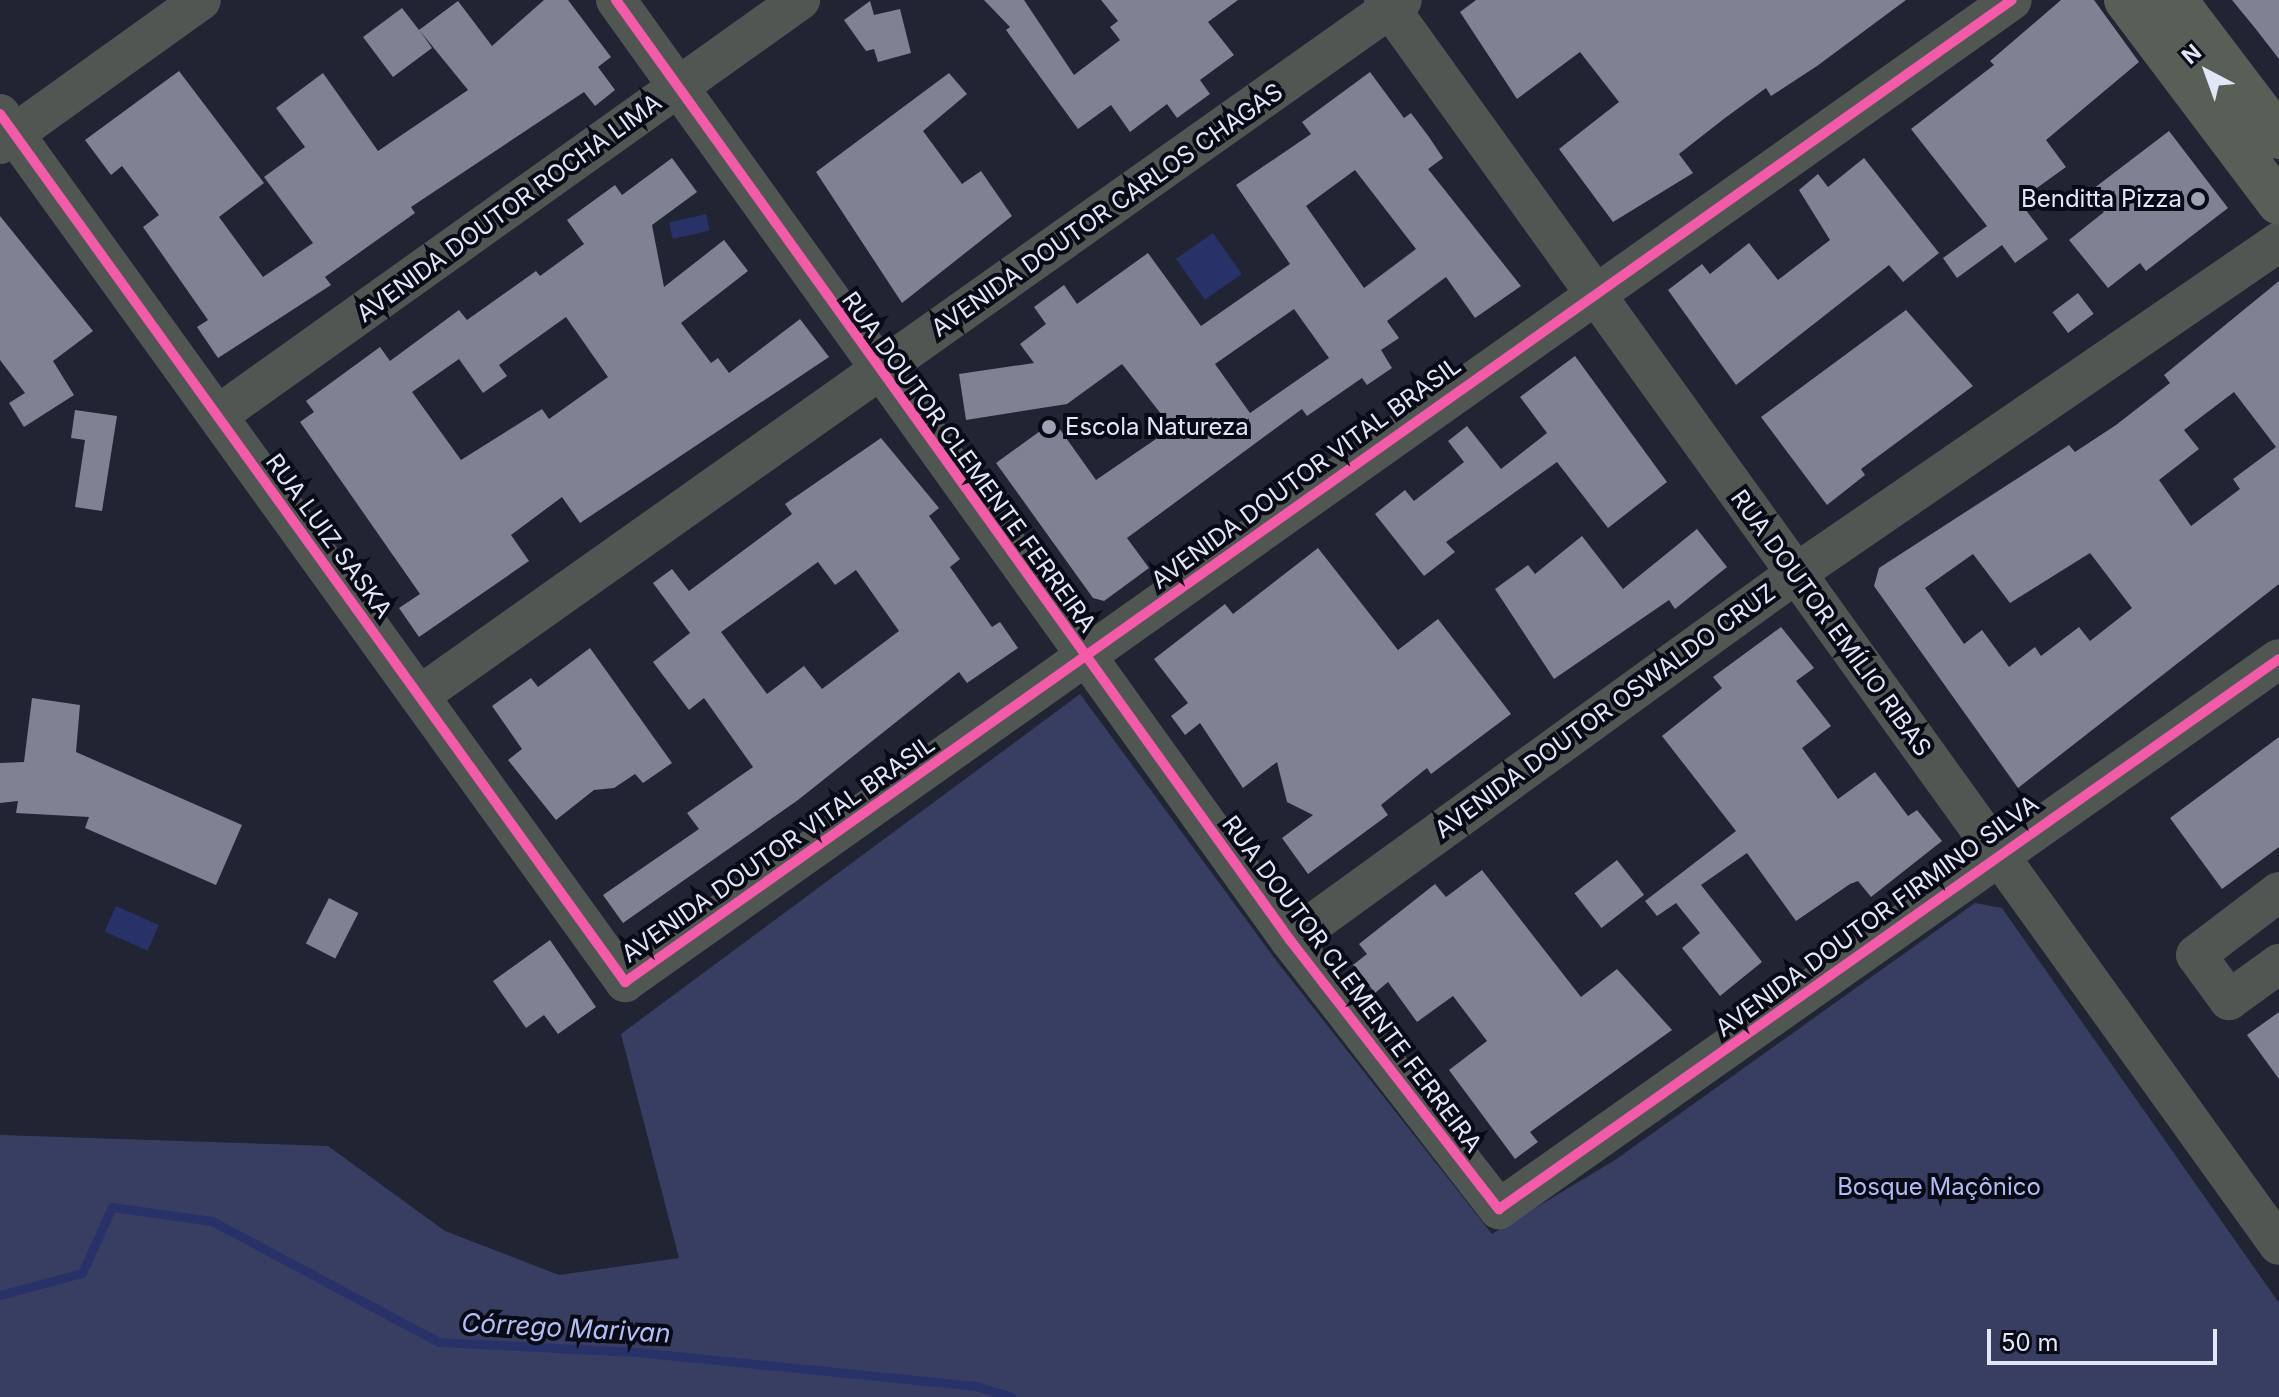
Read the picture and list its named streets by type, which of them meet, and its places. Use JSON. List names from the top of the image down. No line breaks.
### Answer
{"streets":{"street":["AVENIDA DOUTOR ROCHA LIMA","AVENIDA DOUTOR CARLOS CHAGAS","RUA DOUTOR CLEMENTE FERREIRA","AVENIDA DOUTOR VITAL BRASIL","RUA LUIZ SASKA","RUA DOUTOR EMÍLIO RIBAS","AVENIDA DOUTOR OSWALDO CRUZ","AVENIDA DOUTOR FIRMINO SILVA"]},"crossings":[["AVENIDA DOUTOR ROCHA LIMA","RUA DOUTOR CLEMENTE FERREIRA"],["AVENIDA DOUTOR ROCHA LIMA","RUA LUIZ SASKA"],["AVENIDA DOUTOR CARLOS CHAGAS","RUA DOUTOR CLEMENTE FERREIRA"],["AVENIDA DOUTOR CARLOS CHAGAS","RUA LUIZ SASKA"],["AVENIDA DOUTOR CARLOS CHAGAS","RUA DOUTOR EMÍLIO RIBAS"],["RUA DOUTOR CLEMENTE FERREIRA","AVENIDA DOUTOR VITAL BRASIL"],["RUA DOUTOR CLEMENTE FERREIRA","AVENIDA DOUTOR OSWALDO CRUZ"],["RUA DOUTOR CLEMENTE FERREIRA","AVENIDA DOUTOR FIRMINO SILVA"],["AVENIDA DOUTOR VITAL BRASIL","RUA LUIZ SASKA"],["AVENIDA DOUTOR VITAL BRASIL","RUA DOUTOR EMÍLIO RIBAS"],["RUA DOUTOR EMÍLIO RIBAS","AVENIDA DOUTOR OSWALDO CRUZ"],["RUA DOUTOR EMÍLIO RIBAS","AVENIDA DOUTOR FIRMINO SILVA"]],"water":["Córrego Marivan"],"parks":["Bosque Maçônico"],"places":["Benditta Pizza","Escola Natureza"],"scale_bar":"50 m","north":"top left"}
